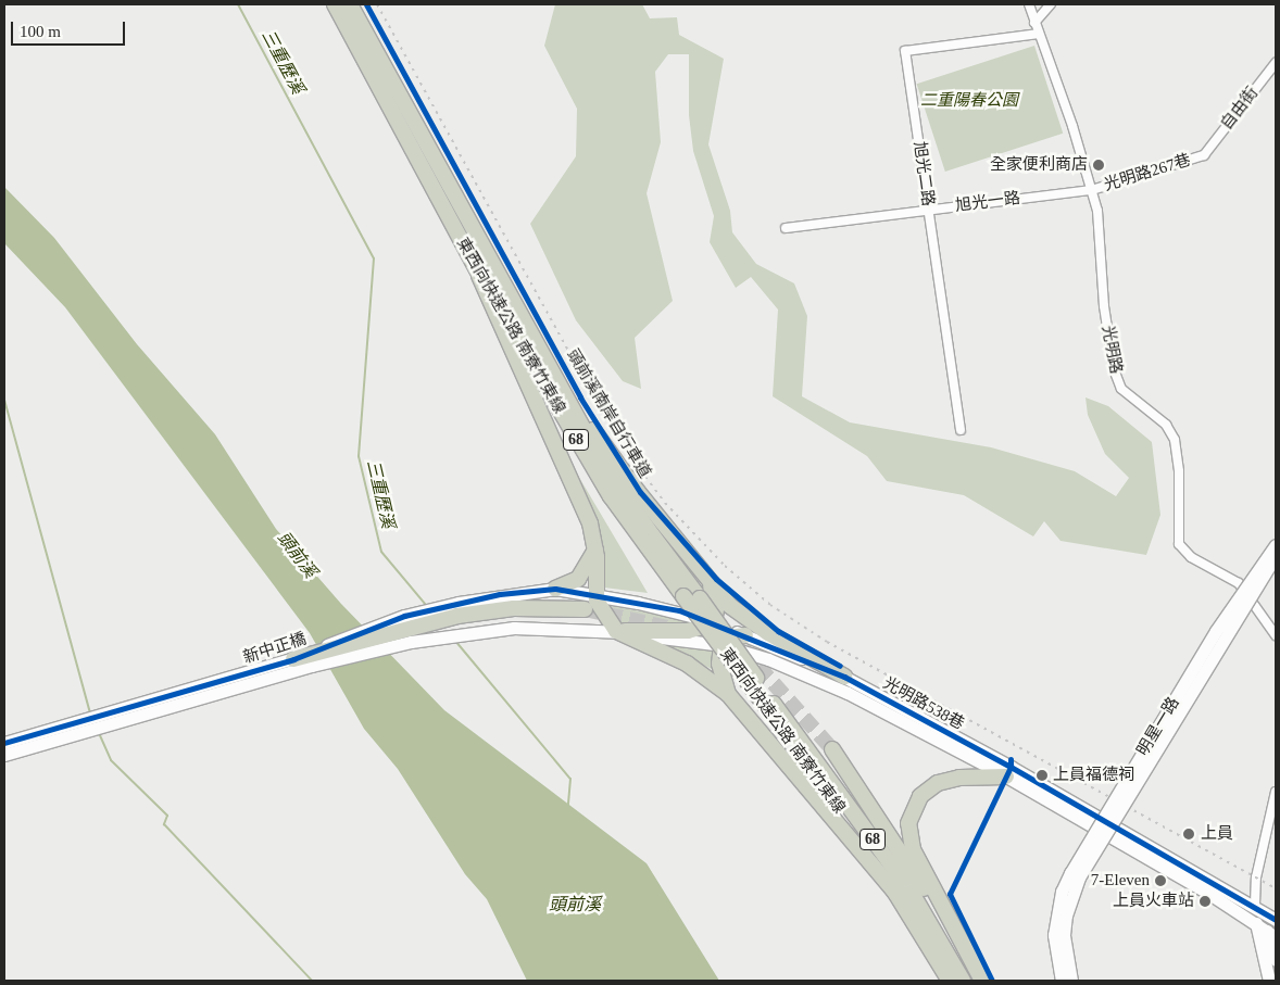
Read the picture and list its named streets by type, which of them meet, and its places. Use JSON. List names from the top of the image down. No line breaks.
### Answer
{"streets":{"highway":["東西向快速公路 南寮竹東線","68"],"street":["自由街","光明路267巷","旭光二路","旭光一路","光明路","新中正橋","光明路538巷","明星一路"],"cycle path":["頭前溪南岸自行車道"]},"crossings":[["自由街","光明路267巷"],["光明路267巷","旭光一路"],["光明路267巷","光明路"],["旭光二路","旭光一路"],["旭光二路","光明路"],["旭光一路","光明路"],["新中正橋","光明路538巷"]],"water":["三重歷溪","頭前溪"],"parks":["二重陽春公園"],"places":["全家便利商店","上員福德祠","上員","7-Eleven","上員火車站"],"scale_bar":"100 m"}
